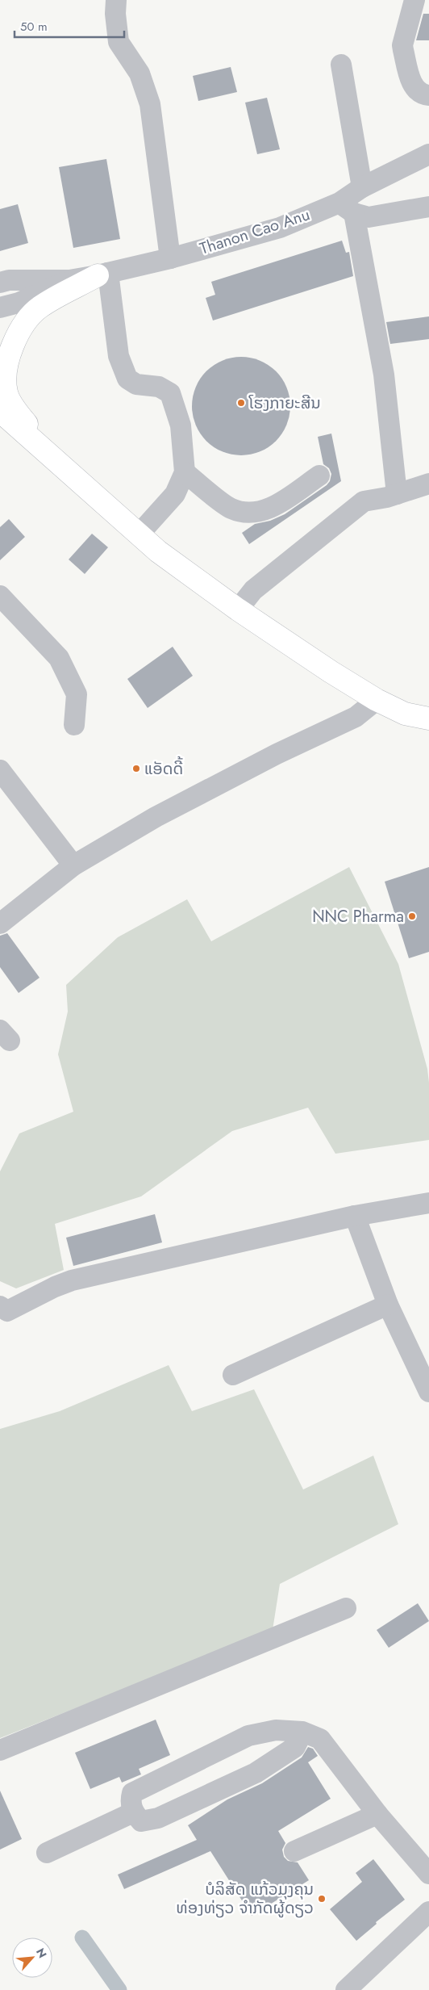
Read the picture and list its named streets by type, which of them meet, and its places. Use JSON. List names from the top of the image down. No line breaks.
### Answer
{"streets":{"street":["Thanon Cao Anu"]},"places":["ໂຮງກາຍະສີນ","ແອັດດີ້","NNC Pharma","ບໍລິສັດ ແກ້ວມຸງຄຸນ ທ່ອງທ່ຽວ ຈຳກັດຜູ້ດຽວ"],"scale_bar":"50 m","north":"top right"}
